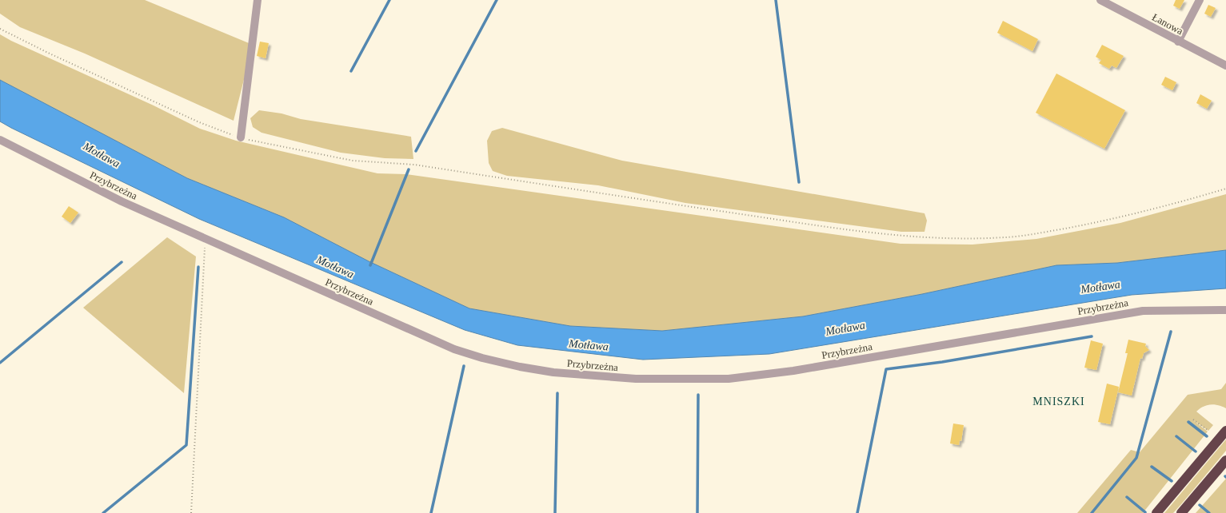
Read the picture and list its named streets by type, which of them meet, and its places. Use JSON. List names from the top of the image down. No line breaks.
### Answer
{"streets":{"street":["Łanowa","Przybrzeżna"]},"districts":["MNISZKI"],"water":["Motława"]}
